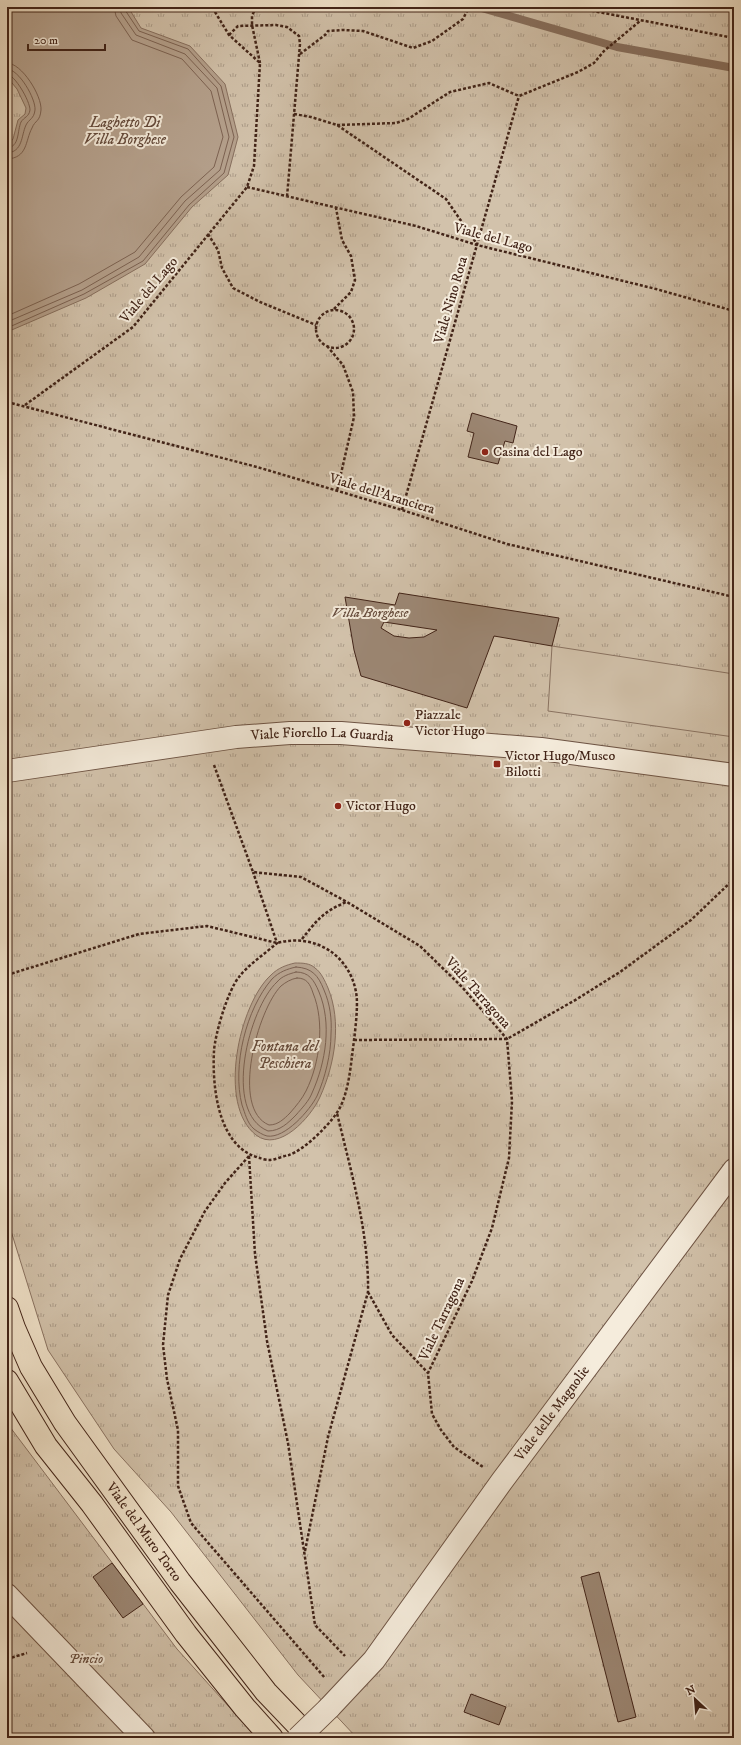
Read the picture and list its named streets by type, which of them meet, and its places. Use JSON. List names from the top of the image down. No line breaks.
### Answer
{"streets":{"main road":["Viale del Muro Torto"],"street":["Viale Fiorello La Guardia","Viale delle Magnolie"],"path":["Viale del Lago","Viale Nino Rota","Viale dell'Aranciera","Viale Tarragona"]},"crossings":[["Viale del Lago","Viale Nino Rota"],["Viale del Lago","Viale dell'Aranciera"],["Viale Nino Rota","Viale dell'Aranciera"],["Viale Tarragona","Viale delle Magnolie"]],"water":["Laghetto Di Villa Borghese","Fontana del Peschiera"],"parks":["Villa Borghese","Pincio"],"places":{"other":["Casina del Lago","Piazzale Victor Hugo","Victor Hugo"],"transit":["Victor Hugo/Museo Bilotti"]},"scale_bar":"20 m","north":"top left"}
